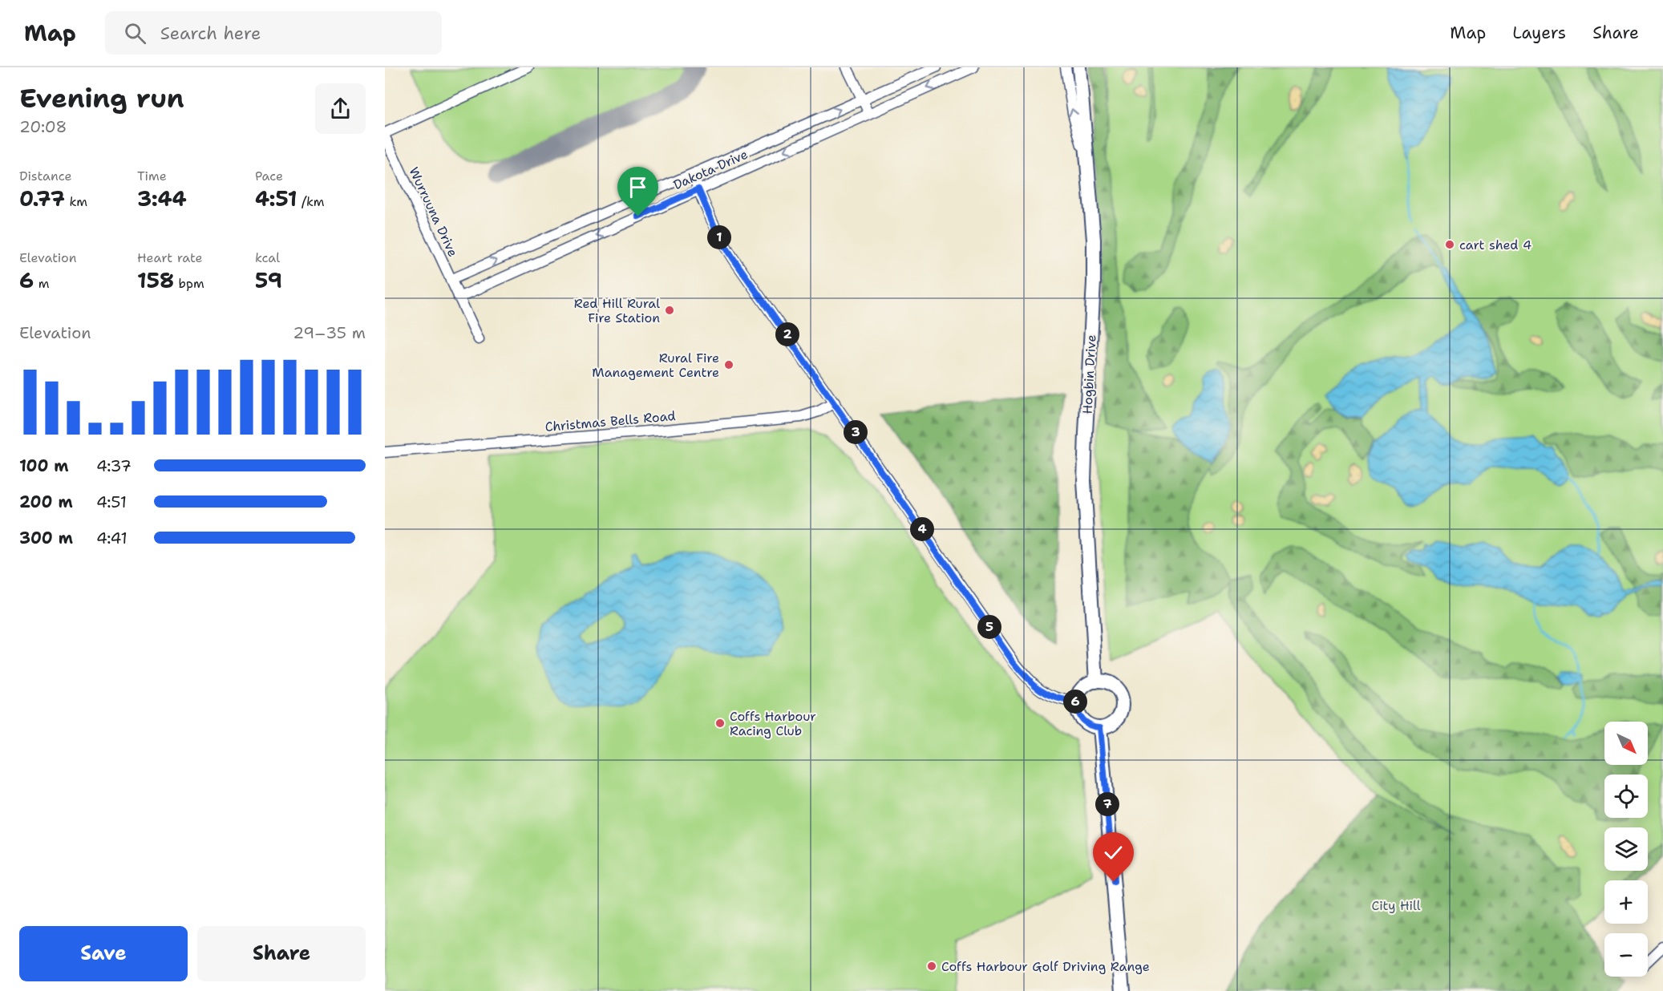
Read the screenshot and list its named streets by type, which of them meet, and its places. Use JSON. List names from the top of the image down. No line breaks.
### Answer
{"streets":{"main road":["Hogbin Drive"],"street":["Dakota Drive","Wurruuna Drive","Christmas Bells Road"]},"crossings":[["Dakota Drive","Wurruuna Drive"]],"parks":["City Hill"],"places":["cart shed 4","Red Hill Rural Fire Station","Rural Fire Management Centre","Coffs Harbour Racing Club","Coffs Harbour Golf Driving Range"],"north":"bottom right","page":{"header":"Map","search":"Search here","nav":["Map","Layers","Share"],"heading":["Evening run","20:08"],"stats":[["Distance","0.77 km"],["Time","3:44"],["Pace","4:51 /km"],["Elevation","6 m"],["Heart rate","158 bpm"],["kcal","59"]],"pins":["1","2","3","4","5","6","7"],"chart":["Elevation","29–35 m"],"list":[{"name":"100 m","note":"4:37"},{"name":"200 m","note":"4:51"},{"name":"300 m","note":"4:41"}],"map_buttons":["+","−"],"buttons":["Save","Share"]}}
